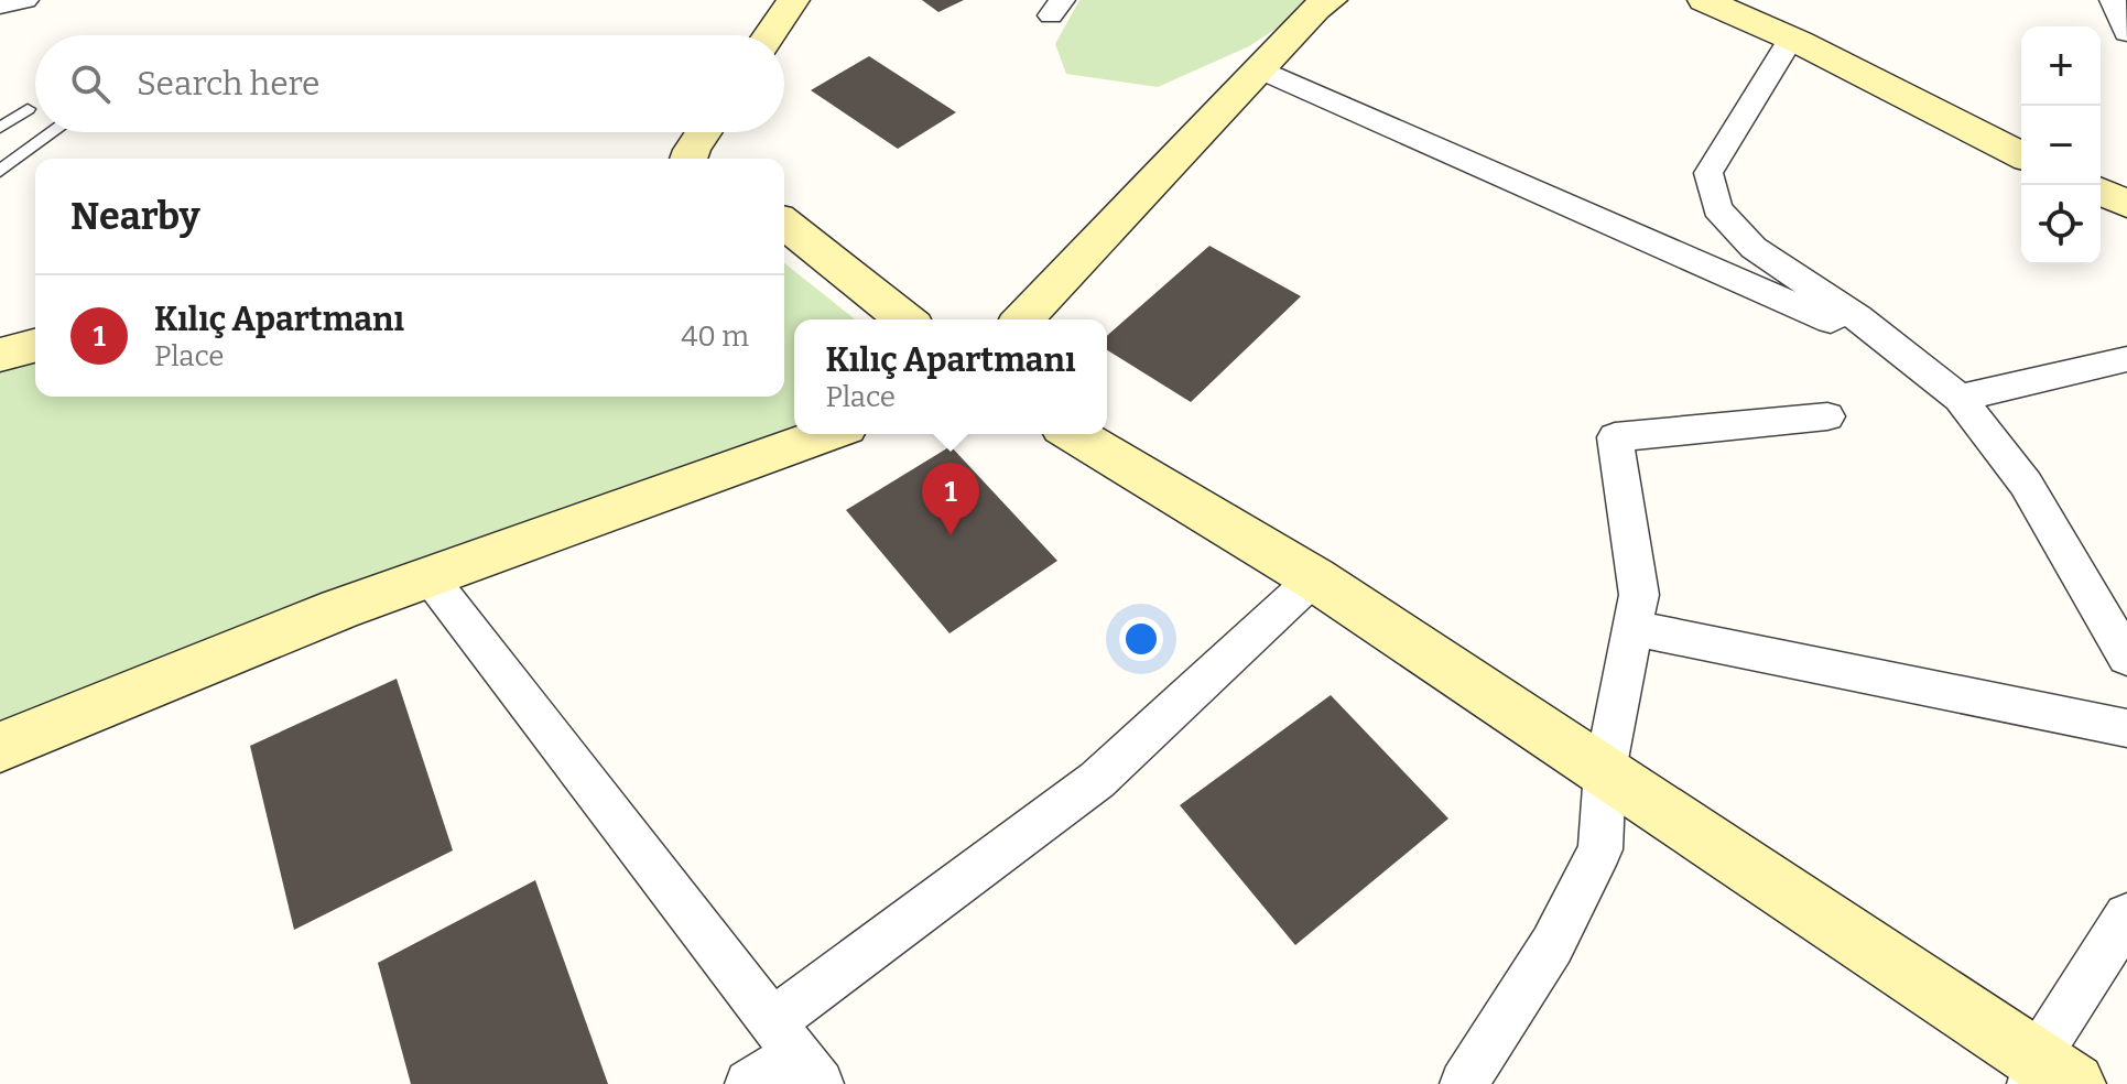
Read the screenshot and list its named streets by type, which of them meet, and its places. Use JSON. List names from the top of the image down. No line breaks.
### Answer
{"page":{"map_buttons":["+","−"],"search":"Search here","heading":"Nearby","list":[{"mark":"1","name":"Kılıç Apartmanı","note":"Place","value":"40 m"}],"popup":["Kılıç Apartmanı","Place"],"pins":"1"}}
